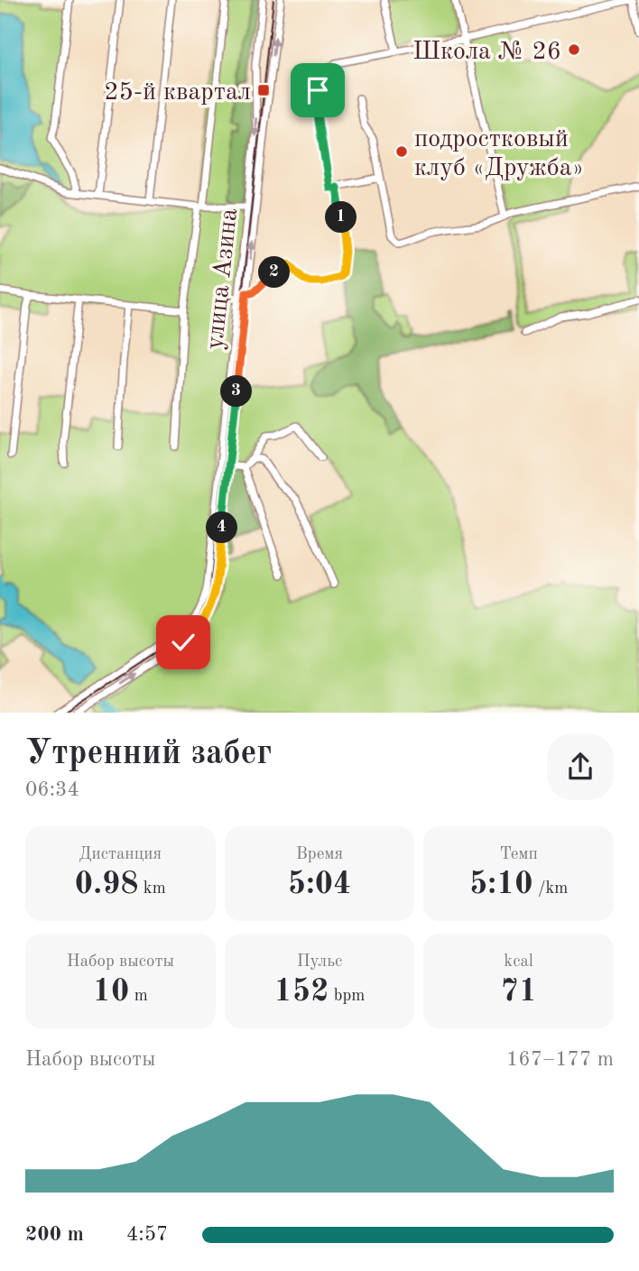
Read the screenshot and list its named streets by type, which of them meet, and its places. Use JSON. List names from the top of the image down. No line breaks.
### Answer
{"streets":{"street":["улица Азина"]},"places":{"other":["Школа № 26","подростковый клуб «Дружба»"],"transit":["25-й квартал"]},"page":{"pins":["1","2","3","4"],"heading":["Утренний забег","06:34"],"stats":[["Дистанция","0.98 km"],["Время","5:04"],["Темп","5:10 /km"],["Набор высоты","10 m"],["Пульс","152 bpm"],["kcal","71"]],"chart":["Набор высоты","167–177 m"],"list":[{"name":"200 m","note":"4:57"}]}}
